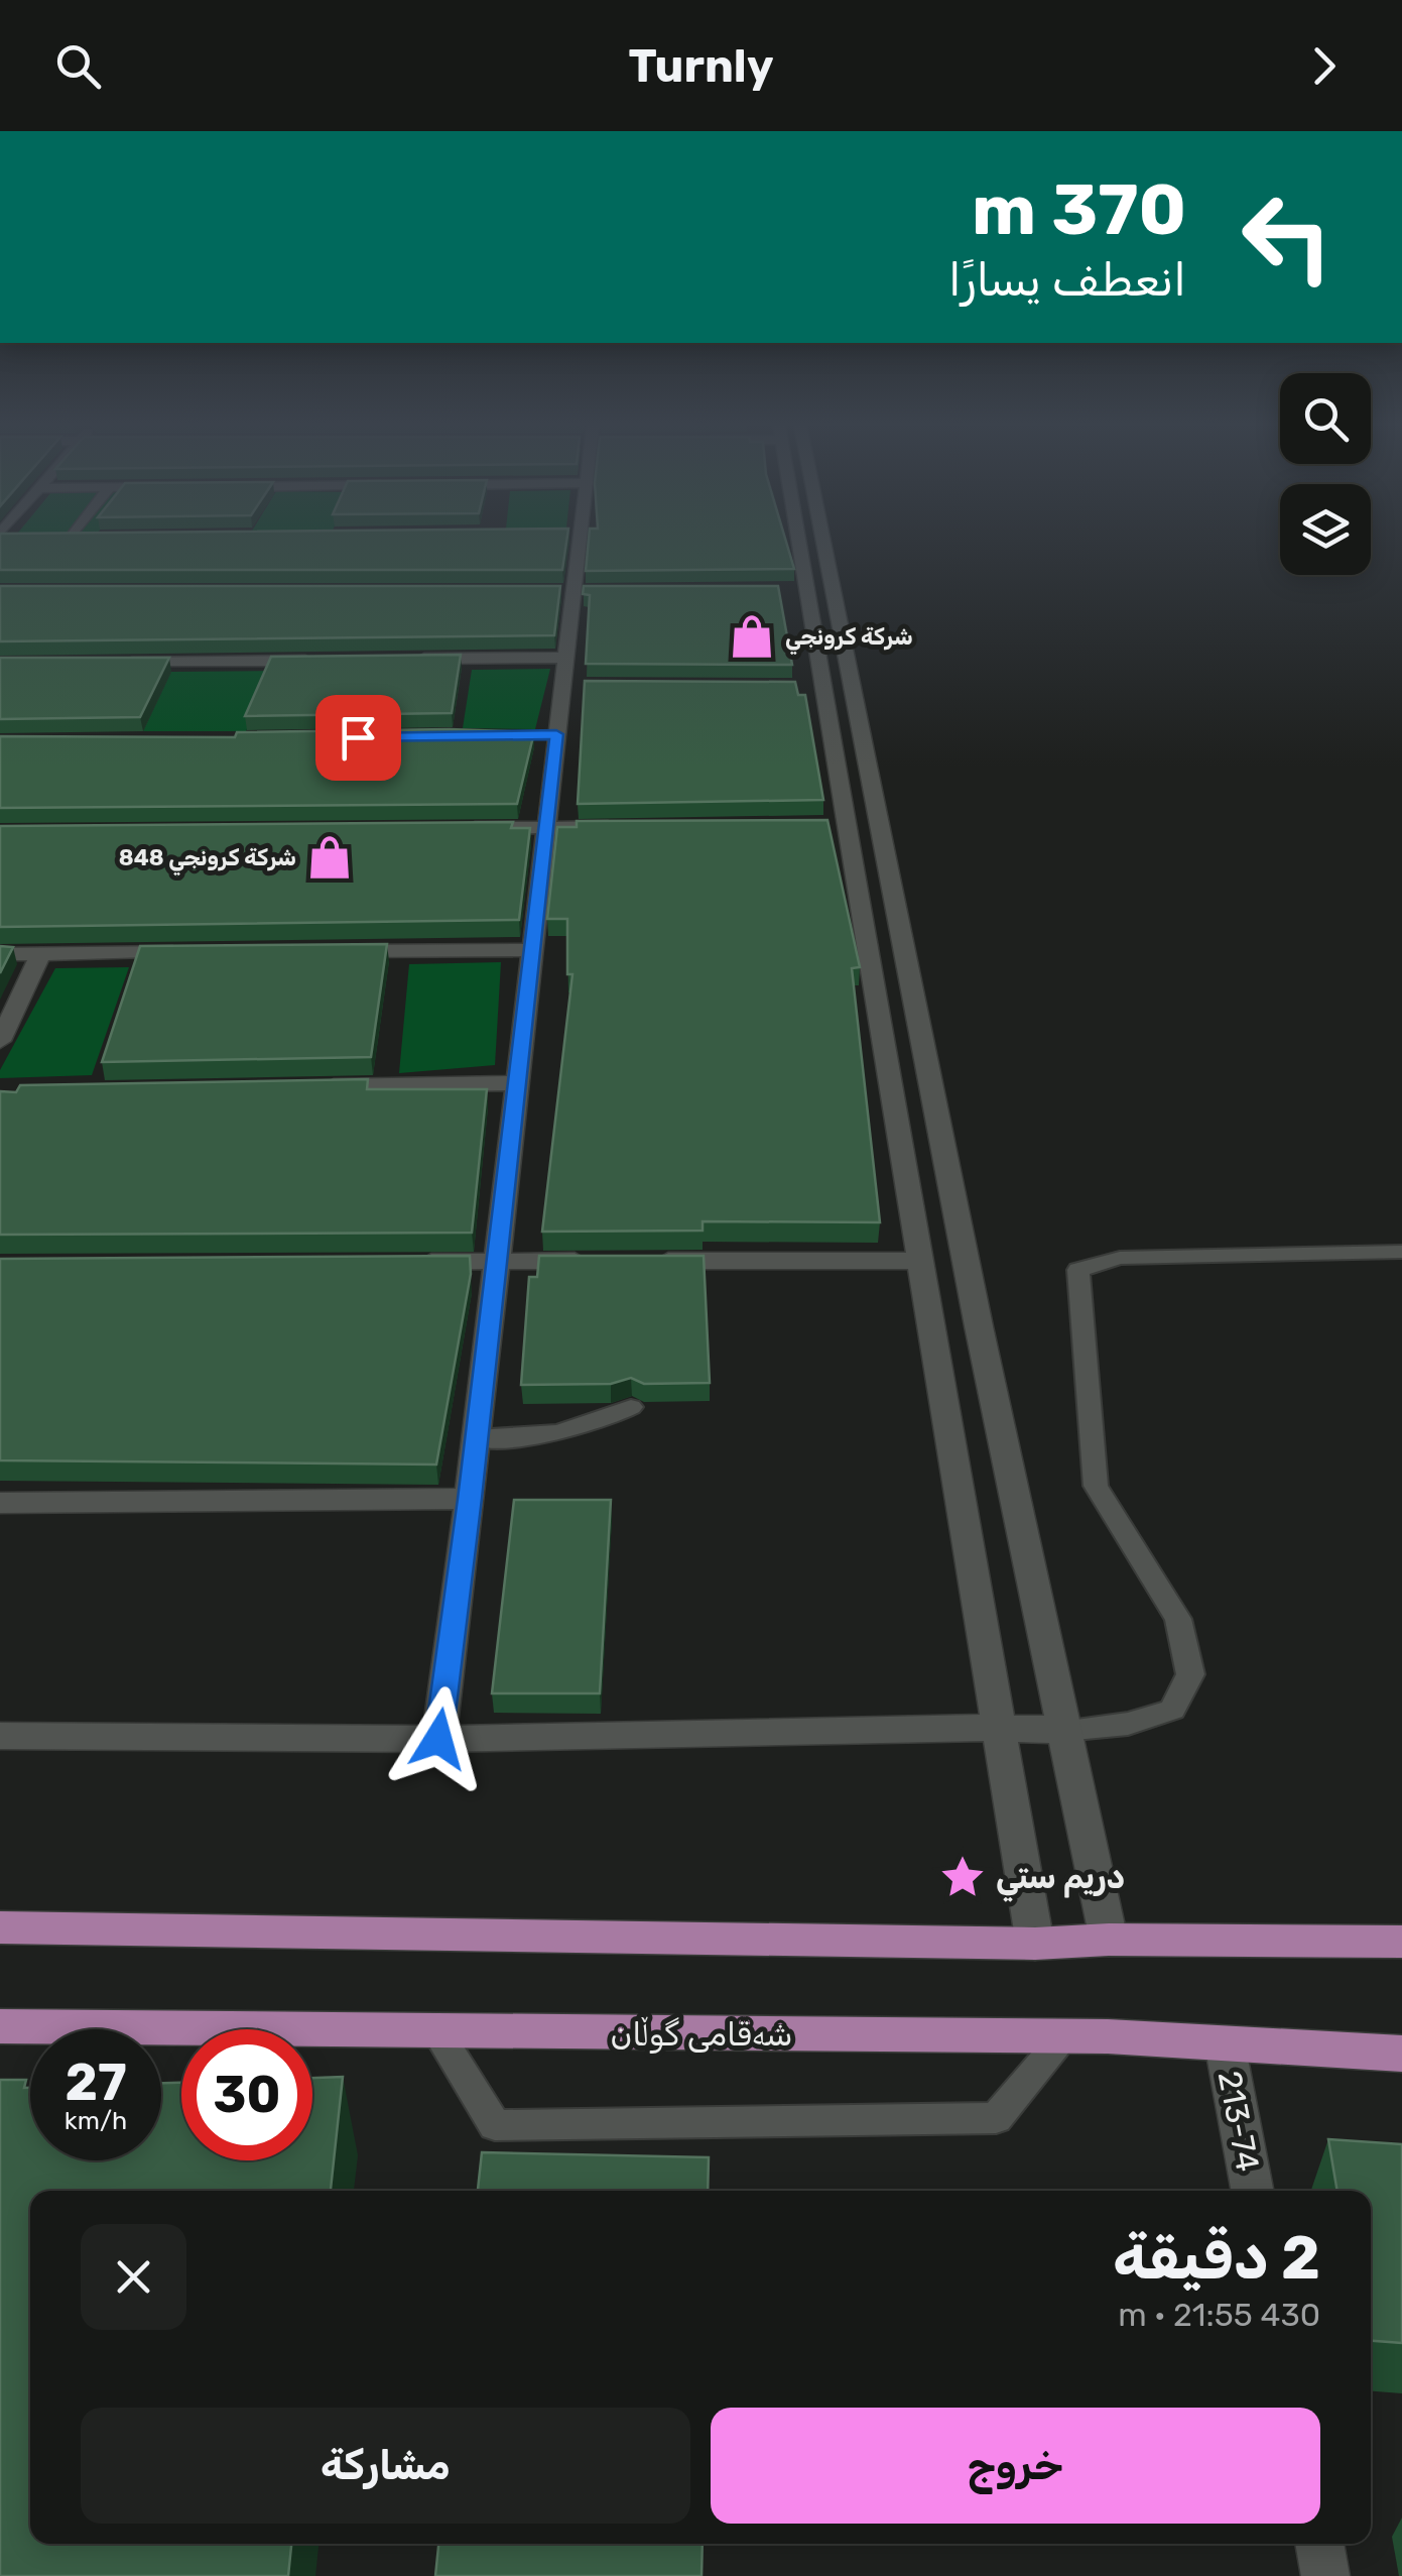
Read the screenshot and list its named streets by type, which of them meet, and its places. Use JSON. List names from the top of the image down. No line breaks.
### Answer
{"streets":{"main road":["شەقامی گوڵان"],"street":["213-74"]},"crossings":[["شەقامی گوڵان","213-74"]],"places":{"shop":["شركة كرونجي","شركة كرونجي 848"],"place":["دريم ستي"]},"page":{"header":"Turnly","turn":["370 m","انعطف يسارًا"],"speed":"27 km/h","limit":"30","heading":["2 دقيقة","430 m · 21:55"],"buttons":["خروج","مشاركة"]}}
